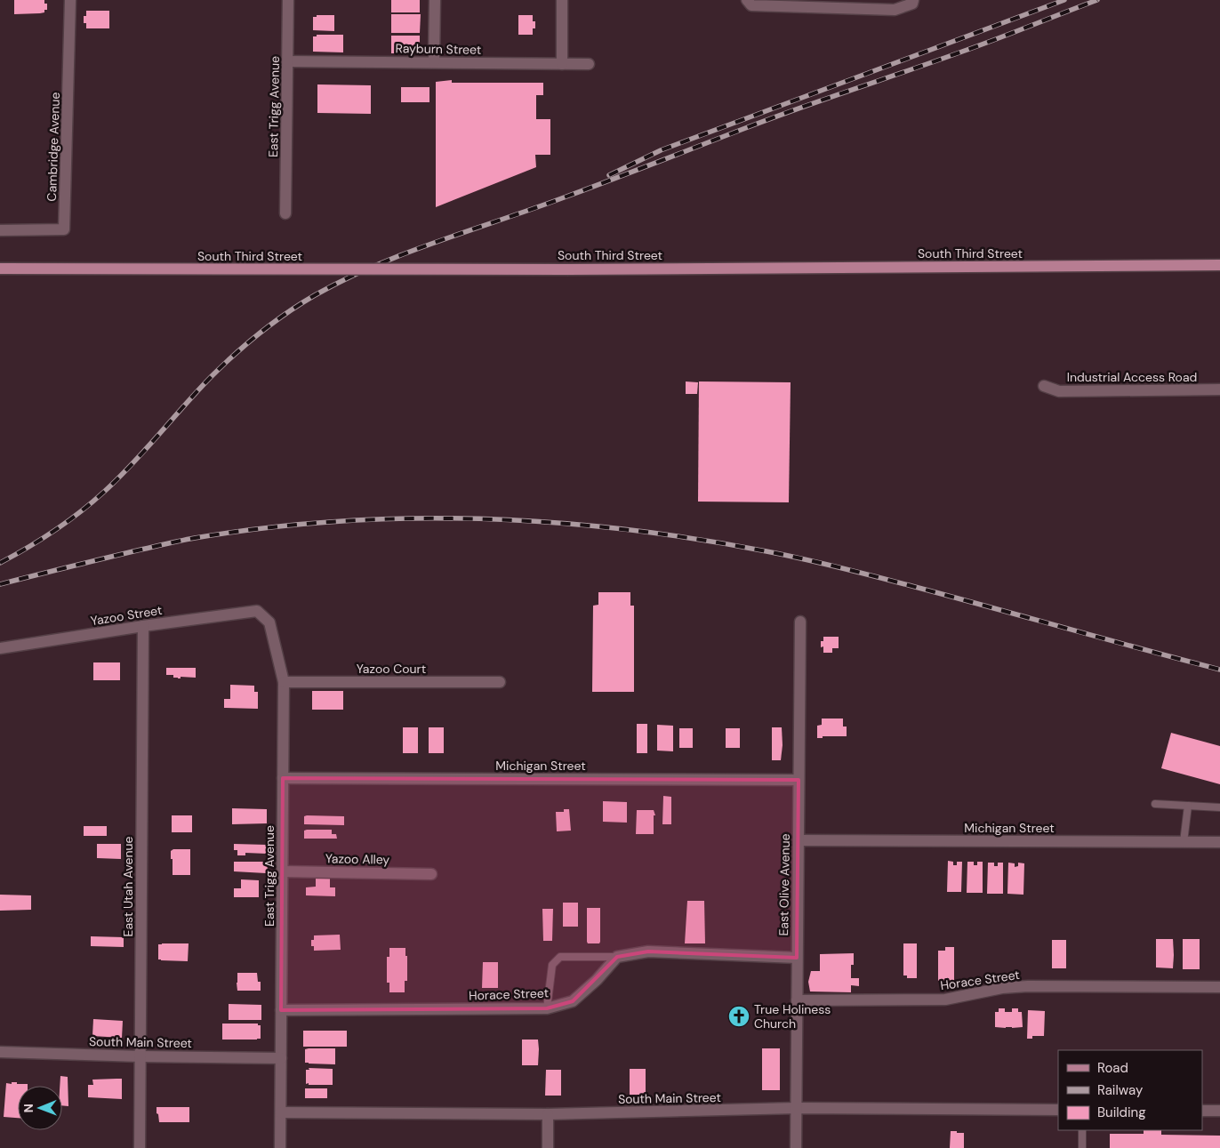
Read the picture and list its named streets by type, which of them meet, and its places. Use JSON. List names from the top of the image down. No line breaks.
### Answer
{"streets":{"main road":["South Third Street"],"street":["Rayburn Street","East Trigg Avenue","Cambridge Avenue","Industrial Access Road","Yazoo Street","Yazoo Court","Michigan Street","Yazoo Alley","East Olive Avenue","East Utah Avenue","Horace Street","South Main Street"]},"crossings":[["Rayburn Street","East Trigg Avenue"],["East Trigg Avenue","Yazoo Street"],["East Trigg Avenue","Yazoo Court"],["East Trigg Avenue","Michigan Street"],["East Trigg Avenue","Yazoo Alley"],["East Trigg Avenue","Horace Street"],["East Trigg Avenue","South Main Street"],["Yazoo Street","East Utah Avenue"],["Michigan Street","East Olive Avenue"],["East Olive Avenue","Horace Street"],["East Olive Avenue","South Main Street"],["East Utah Avenue","South Main Street"]],"places":{"church":["True Holiness Church"]},"legend":["Road","Railway","Building"],"north":"left"}
